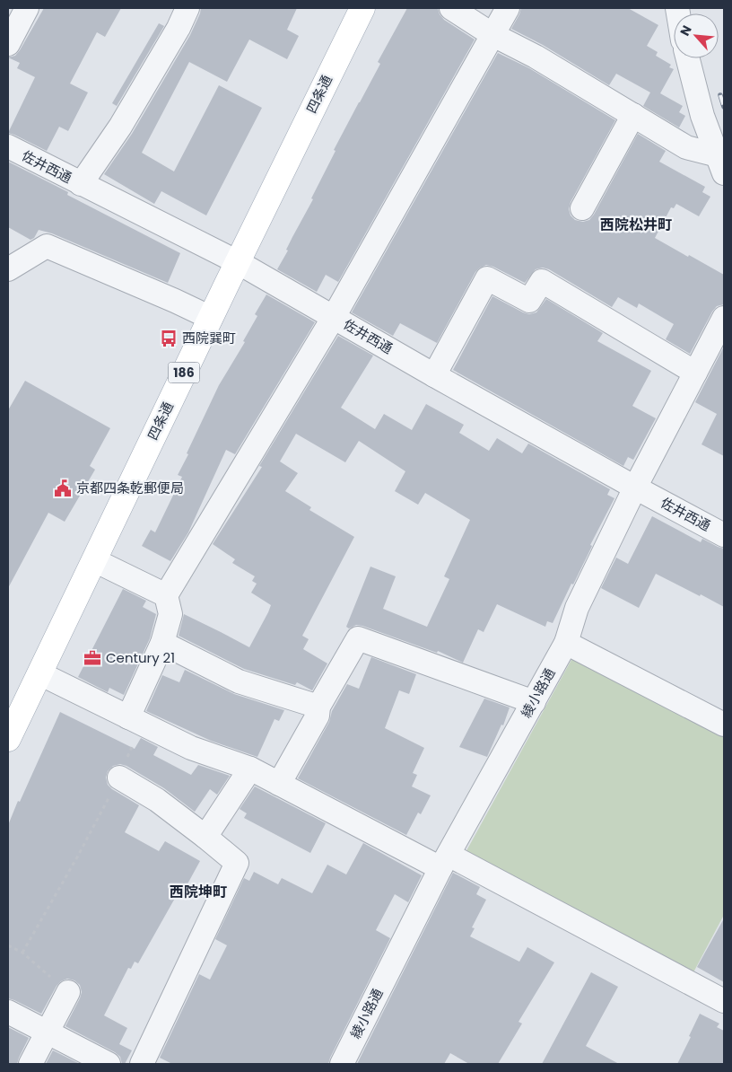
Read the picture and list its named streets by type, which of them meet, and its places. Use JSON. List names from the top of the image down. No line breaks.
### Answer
{"streets":{"main road":["四条通","186"],"street":["佐井西通","綾小路通"]},"crossings":[["四条通","佐井西通"],["佐井西通","綾小路通"]],"districts":["西院松井町","西院坤町"],"places":{"bus stop":["西院巽町"],"public building":["京都四条乾郵便局"],"office":["Century 21"]},"north":"top left"}
